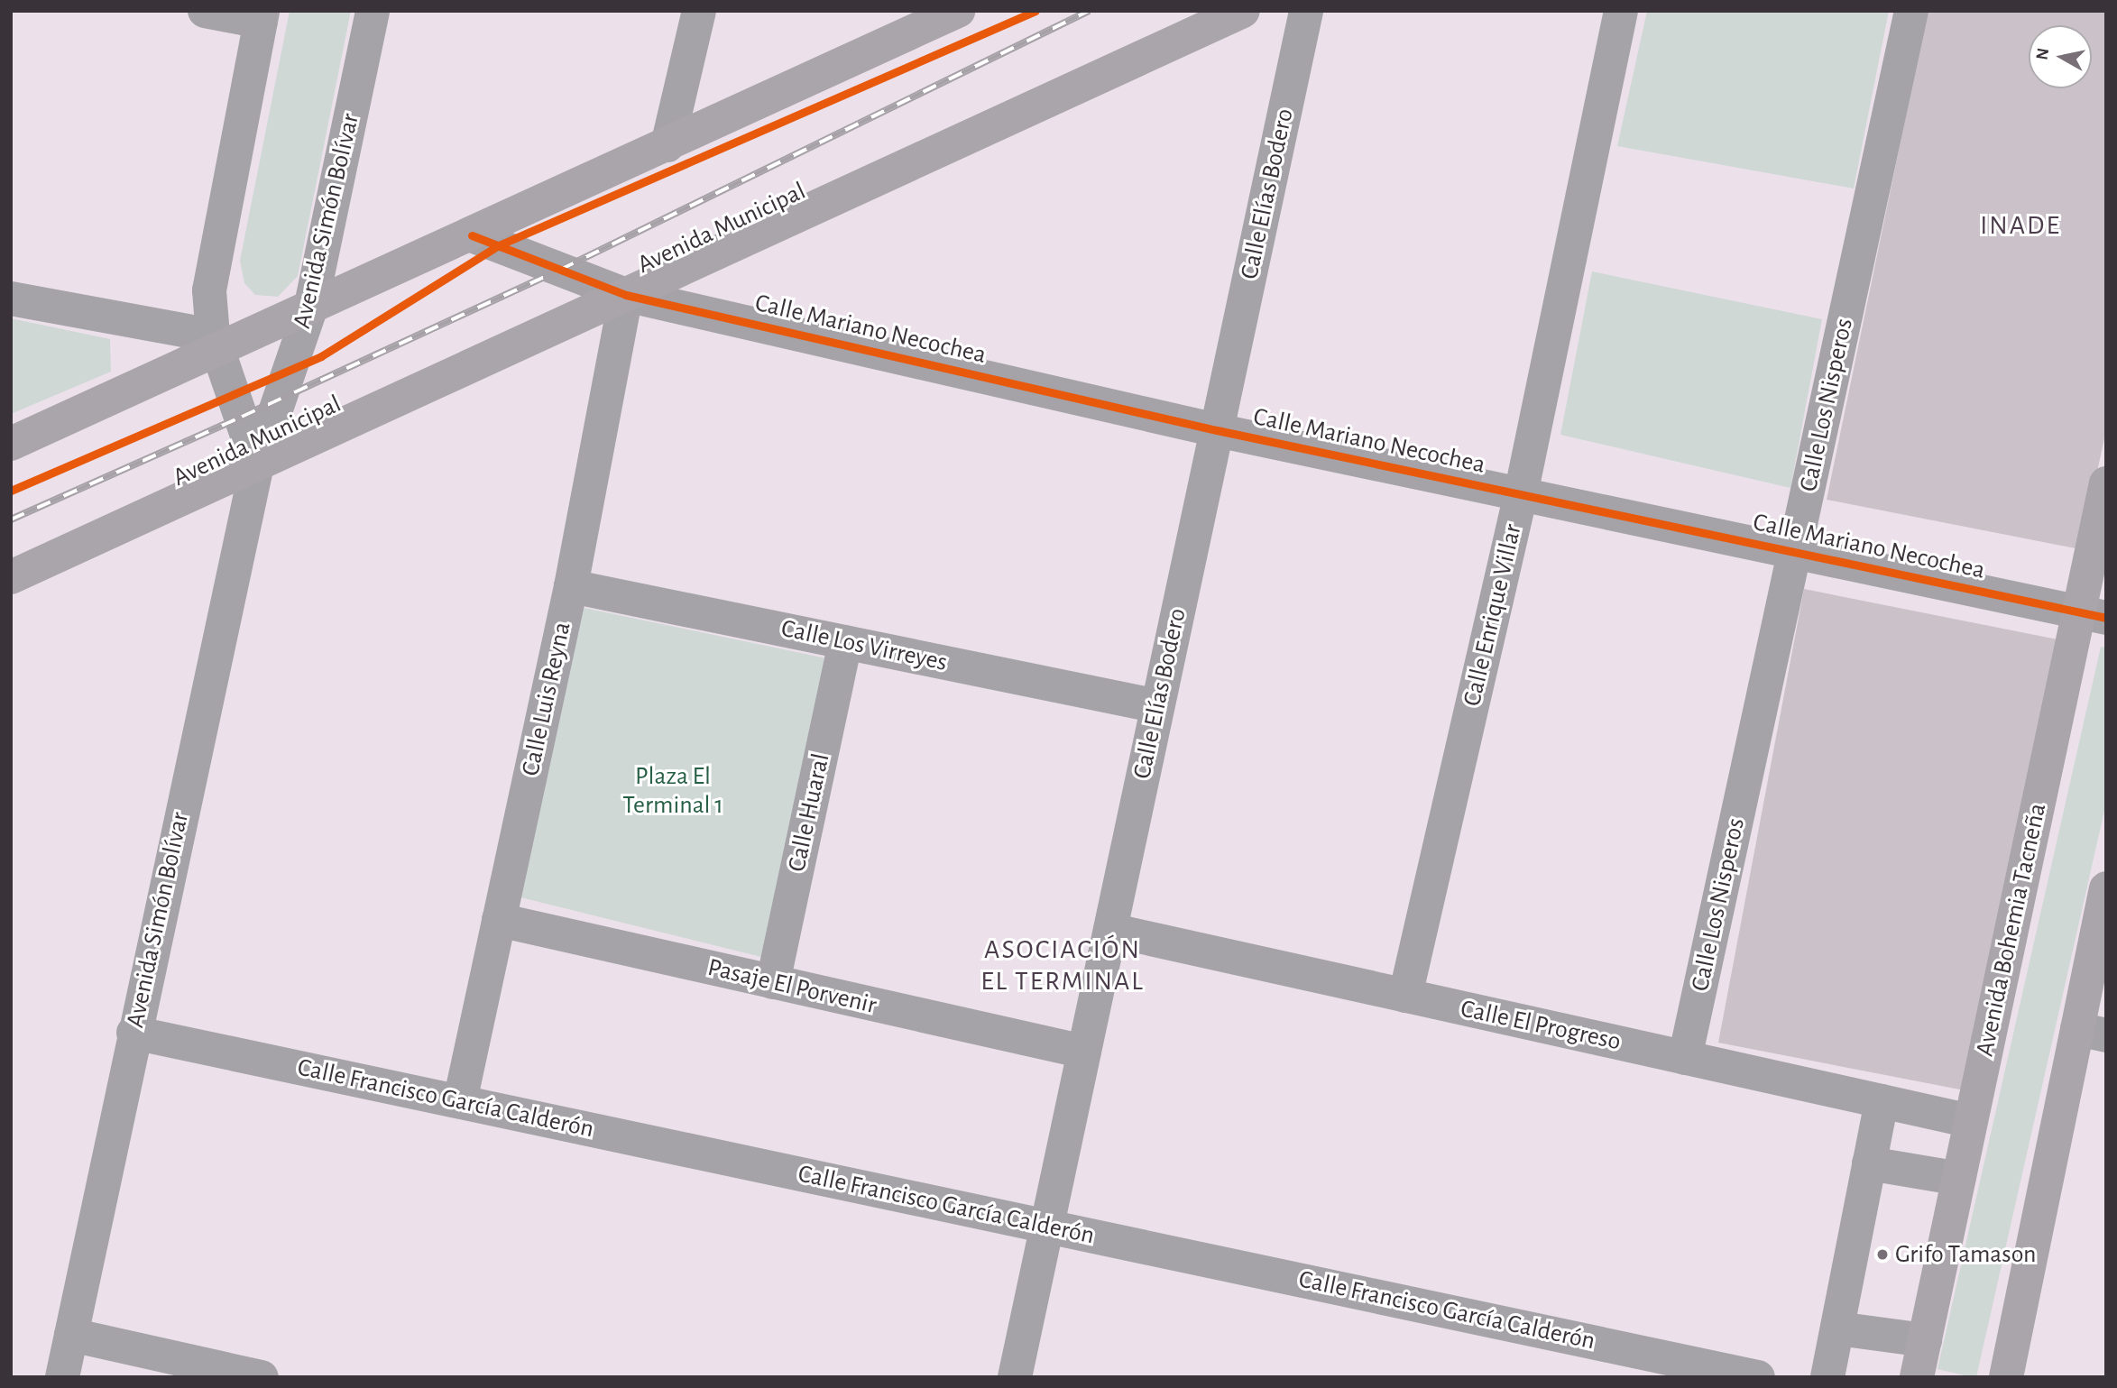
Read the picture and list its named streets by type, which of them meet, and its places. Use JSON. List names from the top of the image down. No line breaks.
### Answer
{"streets":{"main road":["Avenida Municipal","Avenida Bohemia Tacneña"],"street":["Calle Elías Bodero","Avenida Simón Bolívar","Calle Mariano Necochea","Calle Los Nisperos","Calle Enrique Villar","Calle Los Virreyes","Calle Luis Reyna","Calle Huaral","Pasaje El Porvenir","Calle El Progreso","Calle Francisco García Calderón"]},"crossings":[["Calle Elías Bodero","Calle Mariano Necochea"],["Calle Elías Bodero","Calle Los Virreyes"],["Calle Elías Bodero","Pasaje El Porvenir"],["Calle Elías Bodero","Calle El Progreso"],["Calle Elías Bodero","Calle Francisco García Calderón"],["Avenida Simón Bolívar","Avenida Municipal"],["Avenida Simón Bolívar","Calle Francisco García Calderón"],["Avenida Municipal","Calle Mariano Necochea"],["Avenida Municipal","Calle Luis Reyna"],["Calle Mariano Necochea","Calle Los Nisperos"],["Calle Mariano Necochea","Calle Enrique Villar"],["Calle Mariano Necochea","Calle Luis Reyna"],["Calle Mariano Necochea","Avenida Bohemia Tacneña"],["Calle Los Nisperos","Calle El Progreso"],["Calle Enrique Villar","Calle El Progreso"],["Calle Los Virreyes","Calle Luis Reyna"],["Calle Los Virreyes","Calle Huaral"],["Calle Luis Reyna","Pasaje El Porvenir"],["Calle Luis Reyna","Calle Francisco García Calderón"],["Calle Huaral","Pasaje El Porvenir"],["Avenida Bohemia Tacneña","Calle El Progreso"]],"districts":["INADE","ASOCIACIÓN EL TERMINAL"],"parks":["Plaza El Terminal 1"],"places":["Grifo Tamason"],"north":"left"}
